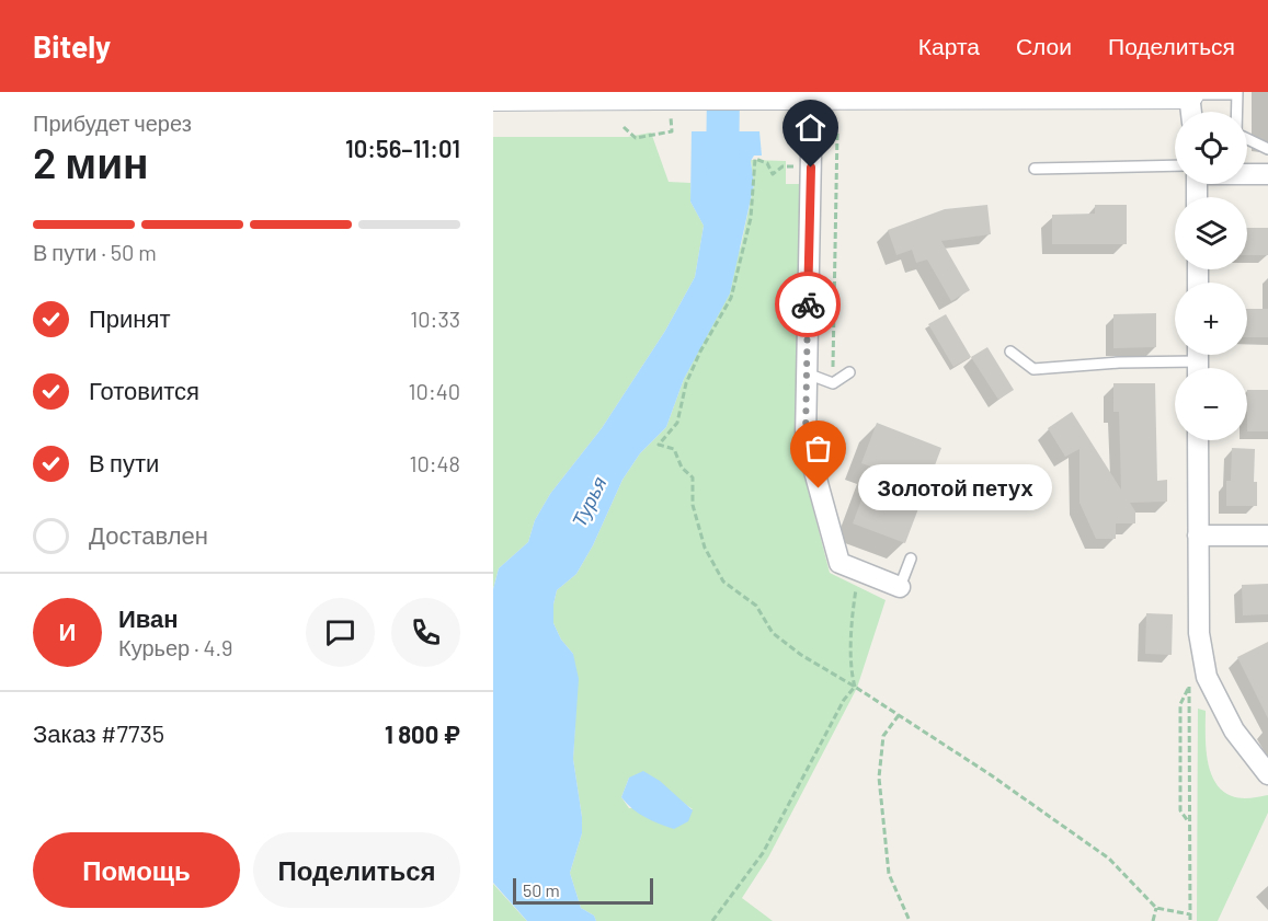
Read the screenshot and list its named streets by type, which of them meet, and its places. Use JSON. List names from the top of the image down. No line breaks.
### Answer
{"water":["Турья"],"places":["Золотой петух"],"scale_bar":"50 m","page":{"header":"Bitely","nav":["Карта","Слои","Поделиться"],"heading":["2 мин","Прибудет через","10:56–11:01"],"panel":["Иван","Курьер · 4.9","Заказ #7735","1 800 ₽"],"map_buttons":["+","−"],"bar":"В пути · 50 m","list":[["Принят","10:33"],["Готовится","10:40"],["В пути","10:48"],"Доставлен"],"bubble":"Золотой петух","round":"И","buttons":["Помощь","Поделиться"],"scale":"50 m"}}
